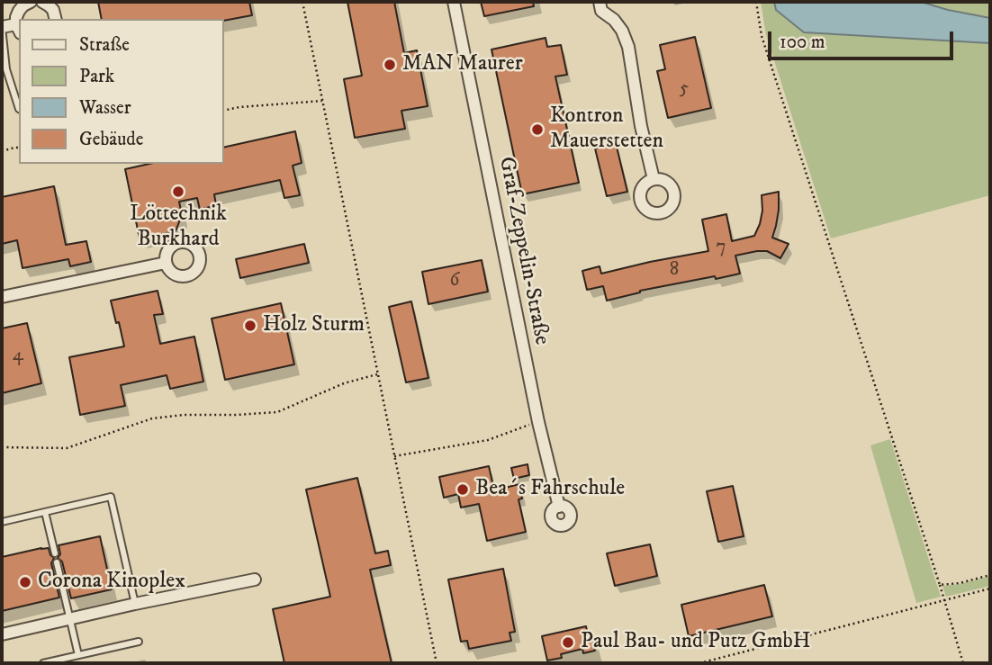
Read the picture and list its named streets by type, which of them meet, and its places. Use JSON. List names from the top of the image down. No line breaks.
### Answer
{"streets":{"street":["Graf-Zeppelin-Straße"]},"places":["MAN Maurer","Kontron Mauerstetten","Löttechnik Burkhard","Holz Sturm","Bea´s Fahrschule","Corona Kinoplex","Paul Bau- und Putz GmbH"],"house_numbers":["5","7","8","6","4"],"legend":["Straße","Park","Wasser","Gebäude"],"scale_bar":"100 m"}
